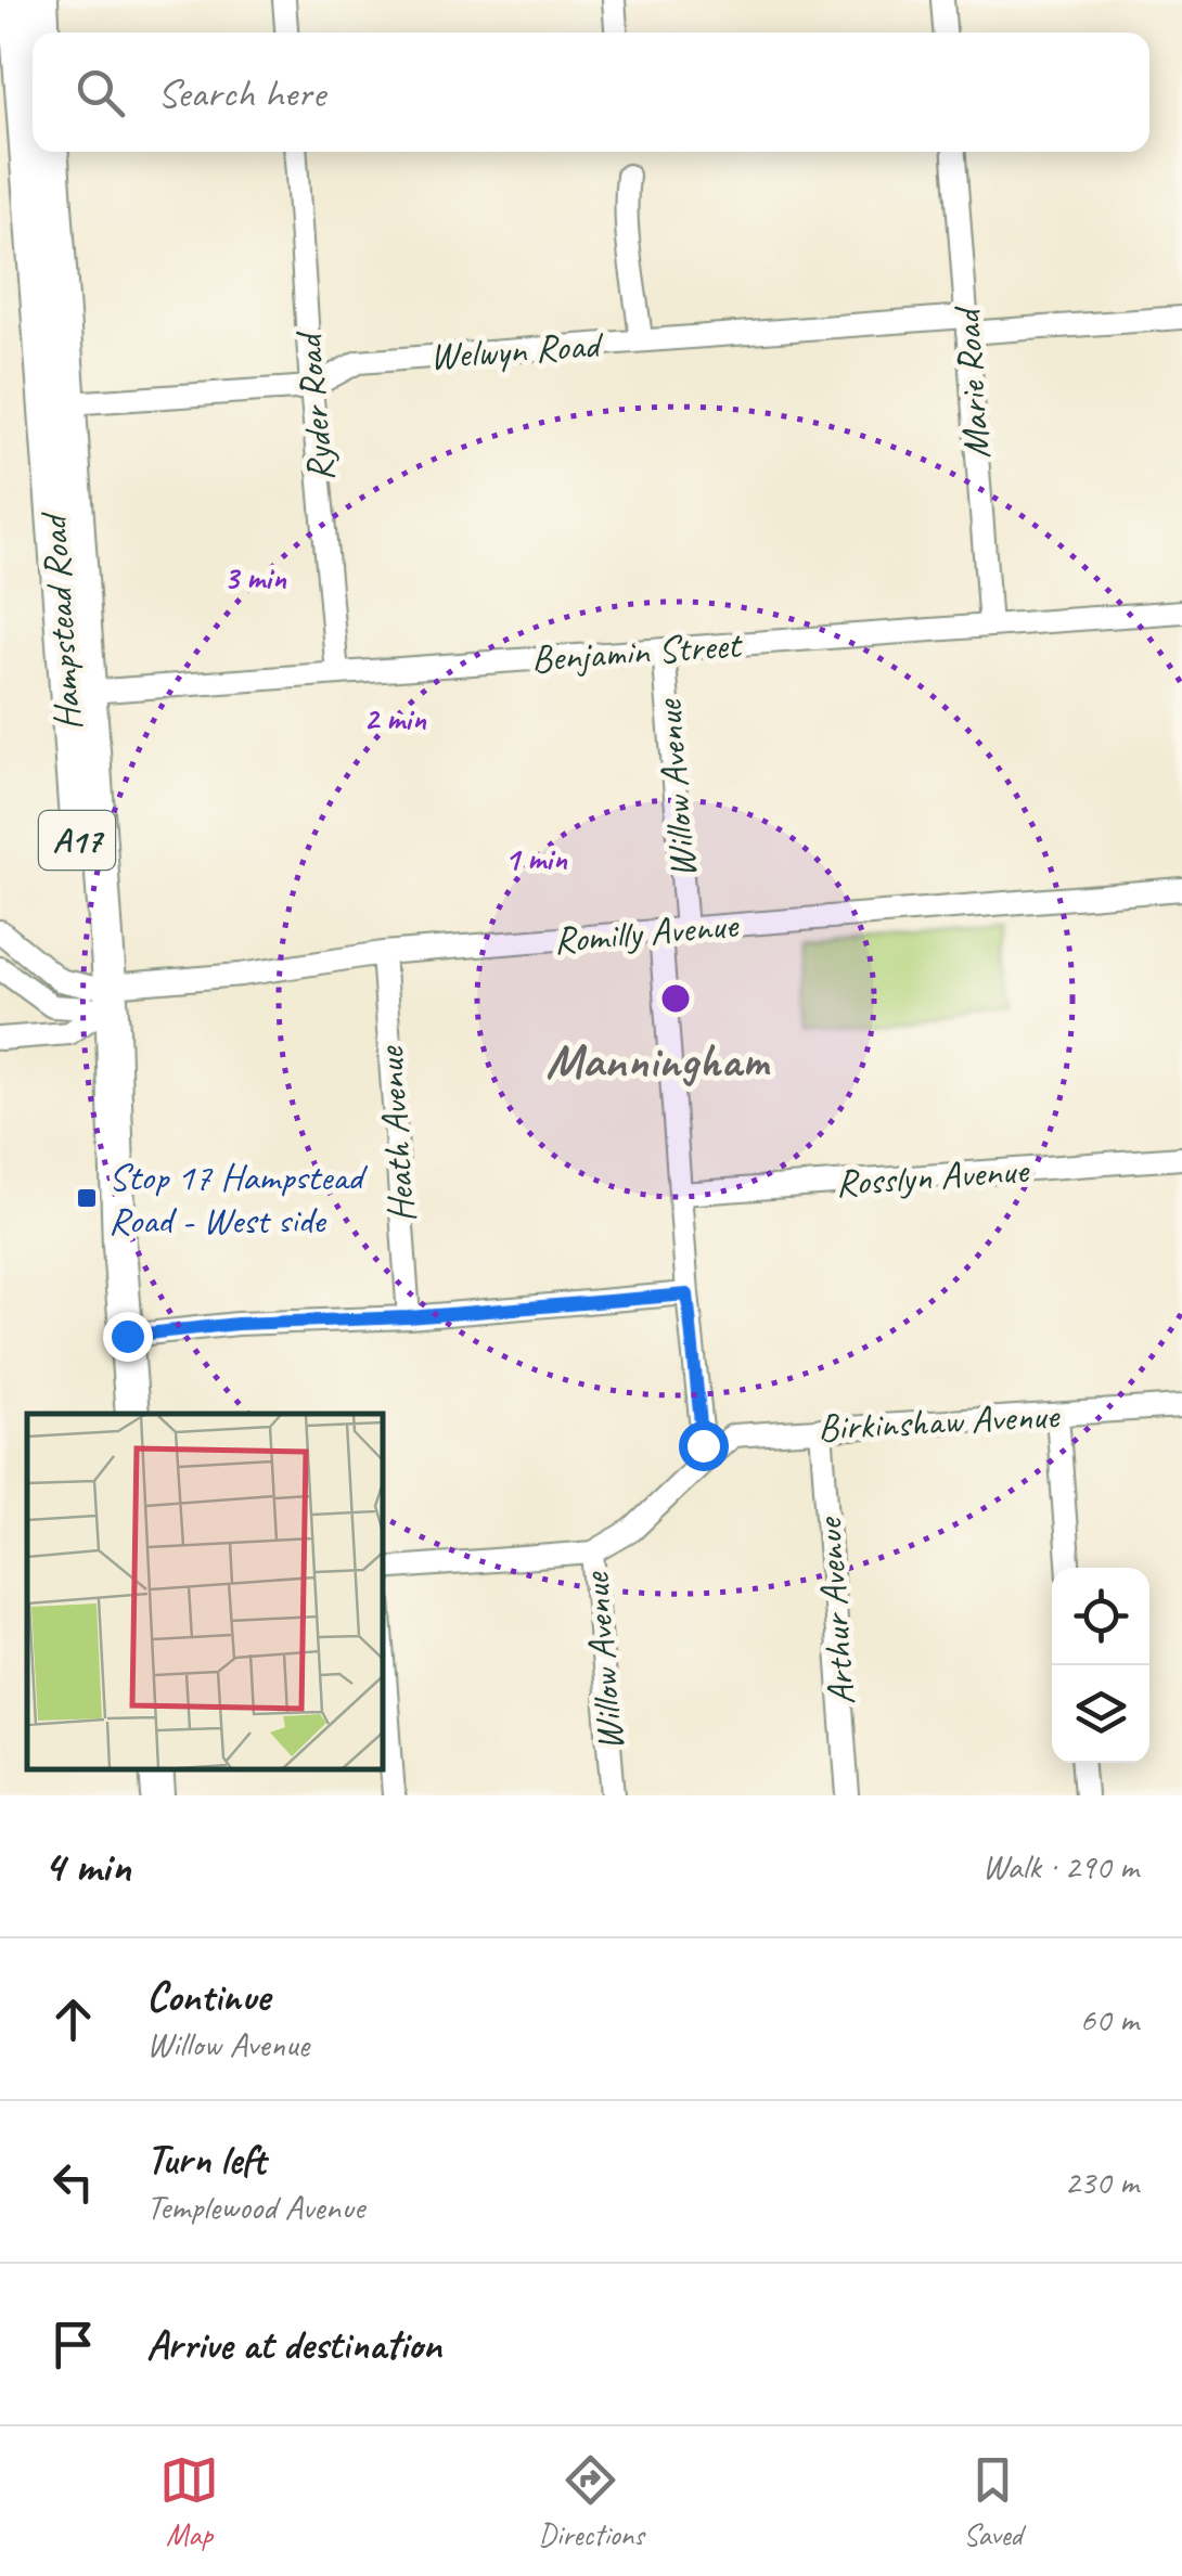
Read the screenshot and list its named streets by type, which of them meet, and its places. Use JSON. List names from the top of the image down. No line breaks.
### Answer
{"streets":{"highway":["Hampstead Road","A17"],"street":["Welwyn Road","Marie Road","Ryder Road","Benjamin Street","Willow Avenue","Romilly Avenue","Heath Avenue","Rosslyn Avenue","Birkinshaw Avenue","Arthur Avenue"]},"crossings":[["Welwyn Road","Marie Road"],["Welwyn Road","Ryder Road"],["Welwyn Road","Hampstead Road"],["Marie Road","Benjamin Street"],["Ryder Road","Benjamin Street"],["Hampstead Road","Benjamin Street"],["Hampstead Road","Romilly Avenue"],["Benjamin Street","Willow Avenue"],["Willow Avenue","Romilly Avenue"],["Willow Avenue","Rosslyn Avenue"],["Willow Avenue","Birkinshaw Avenue"],["Romilly Avenue","Heath Avenue"],["Birkinshaw Avenue","Arthur Avenue"]],"districts":["Manningham"],"places":{"transit":["Stop 17 Hampstead Road - West side"]},"page":{"search":"Search here","heading":["4 min","Walk · 290 m"],"list":[["Continue","Willow Avenue","60 m"],["Turn left","Templewood Avenue","230 m"],"Arrive at destination"],"nav":["Map","Directions","Saved"]},"rings":["3 min","2 min","1 min"]}
